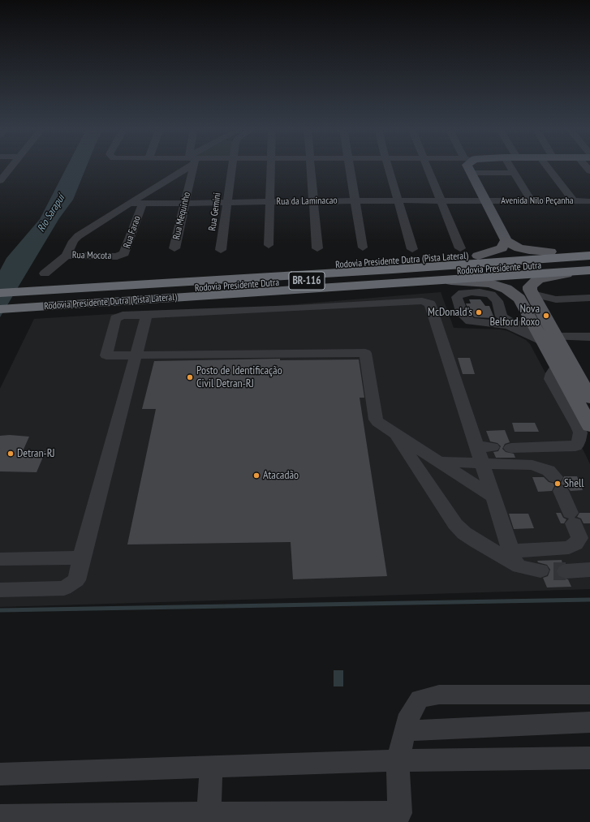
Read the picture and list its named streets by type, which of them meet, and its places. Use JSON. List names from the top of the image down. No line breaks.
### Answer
{"streets":{"highway":["Rodovia Presidente Dutra (Pista Lateral)","Rodovia Presidente Dutra","BR-116"],"street":["Rua da Laminacao","Avenida Nilo Peçanha","Rua Gemini","Rua Mequinho","Rua Farao","Rua Mocota"]},"crossings":[["Rua da Laminacao","Avenida Nilo Peçanha"],["Rua da Laminacao","Rua Gemini"],["Rua da Laminacao","Rua Mequinho"],["Rua da Laminacao","Rua Farao"],["Rua Farao","Rua Mocota"],["Rodovia Presidente Dutra (Pista Lateral)","Rodovia Presidente Dutra"]],"water":["Rio Sarapuí"],"places":["McDonald's","Nova Belford Roxo","Posto de Identificação Civil Detran-RJ","Detran-RJ","Atacadão","Shell"]}
